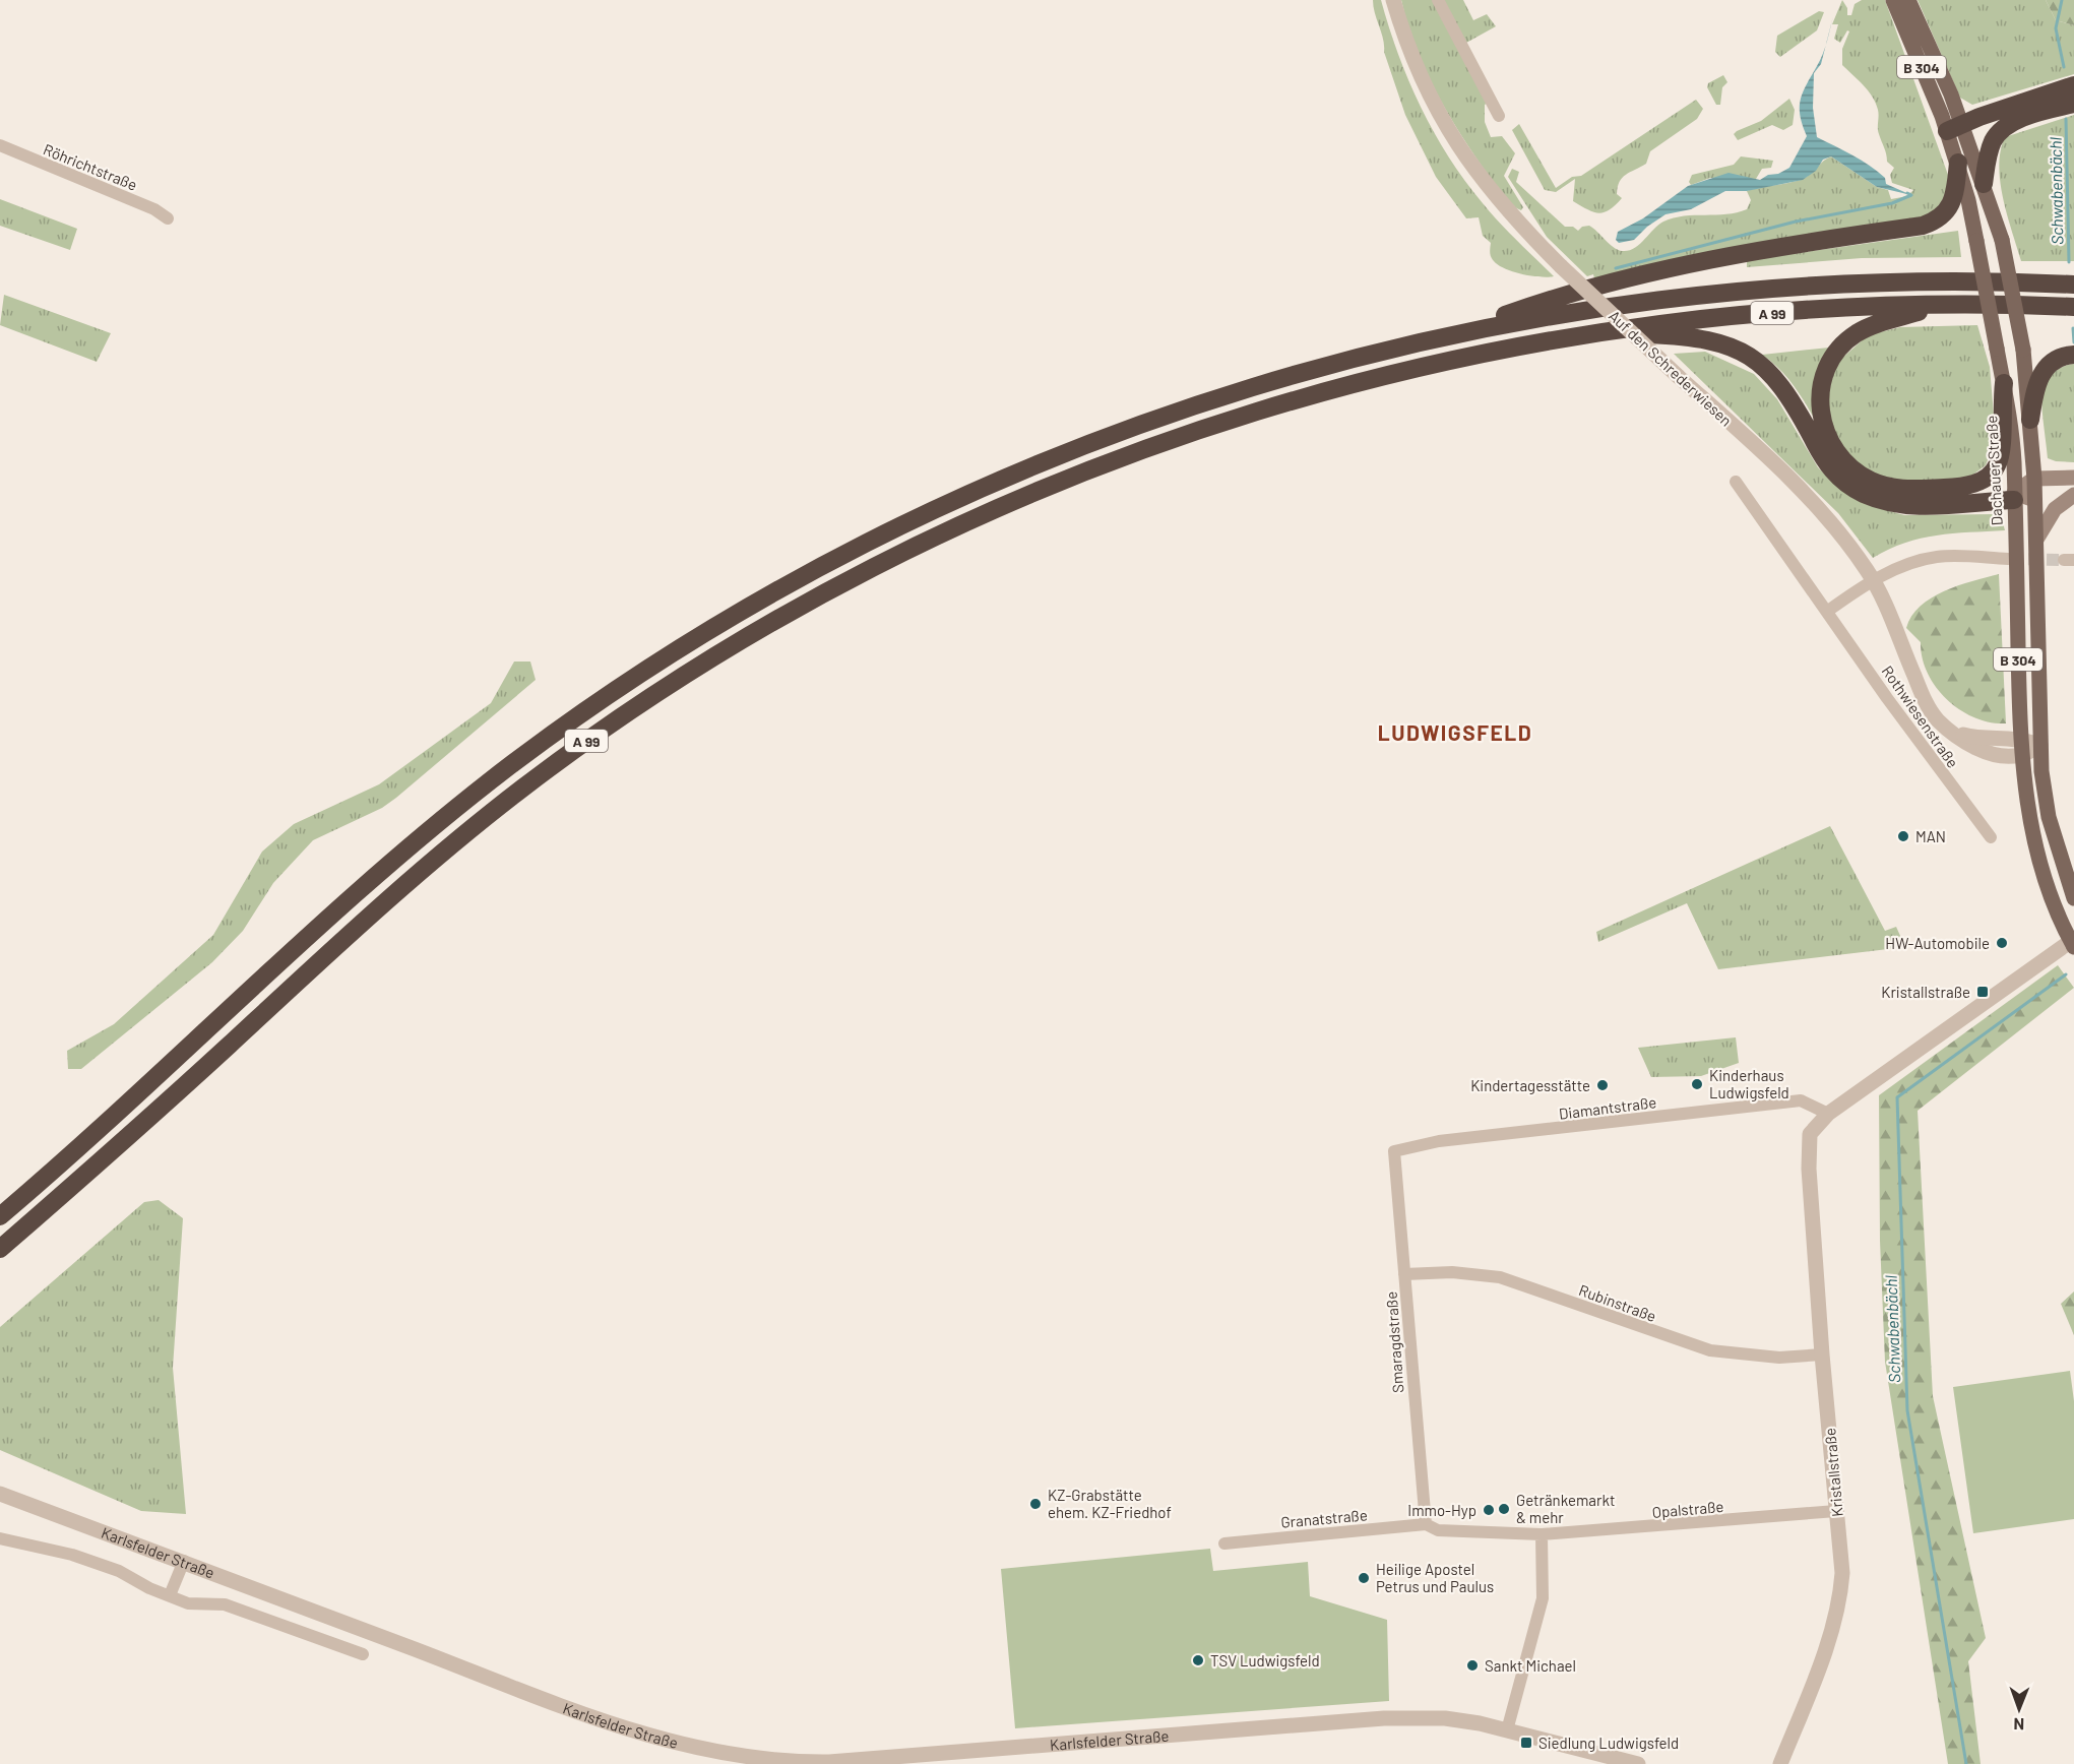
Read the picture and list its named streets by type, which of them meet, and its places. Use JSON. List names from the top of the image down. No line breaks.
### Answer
{"streets":{"highway":["A 99"],"main road":["B 304","Dachauer Straße"],"street":["Röhrichtstraße","Auf den Schrederwiesen","Rothwiesenstraße","Diamantstraße","Rubinstraße","Smaragdstraße","Kristallstraße","Opalstraße","Granatstraße","Karlsfelder Straße"]},"crossings":[["Auf den Schrederwiesen","Dachauer Straße"],["Dachauer Straße","Kristallstraße"],["Diamantstraße","Smaragdstraße"],["Diamantstraße","Kristallstraße"],["Rubinstraße","Smaragdstraße"],["Rubinstraße","Kristallstraße"],["Smaragdstraße","Opalstraße"],["Smaragdstraße","Granatstraße"],["Kristallstraße","Opalstraße"],["Opalstraße","Granatstraße"]],"districts":["LUDWIGSFELD"],"water":["Schwabenbächl"],"places":{"other":["MAN","HW-Automobile","Kinderhaus Ludwigsfeld","Kindertagesstätte","KZ-Grabstätte ehem. KZ-Friedhof","Getränkemarkt & mehr","Immo-Hyp","Heilige Apostel Petrus und Paulus","TSV Ludwigsfeld","Sankt Michael"],"transit":["Kristallstraße","Siedlung Ludwigsfeld"]},"north":"bottom"}
